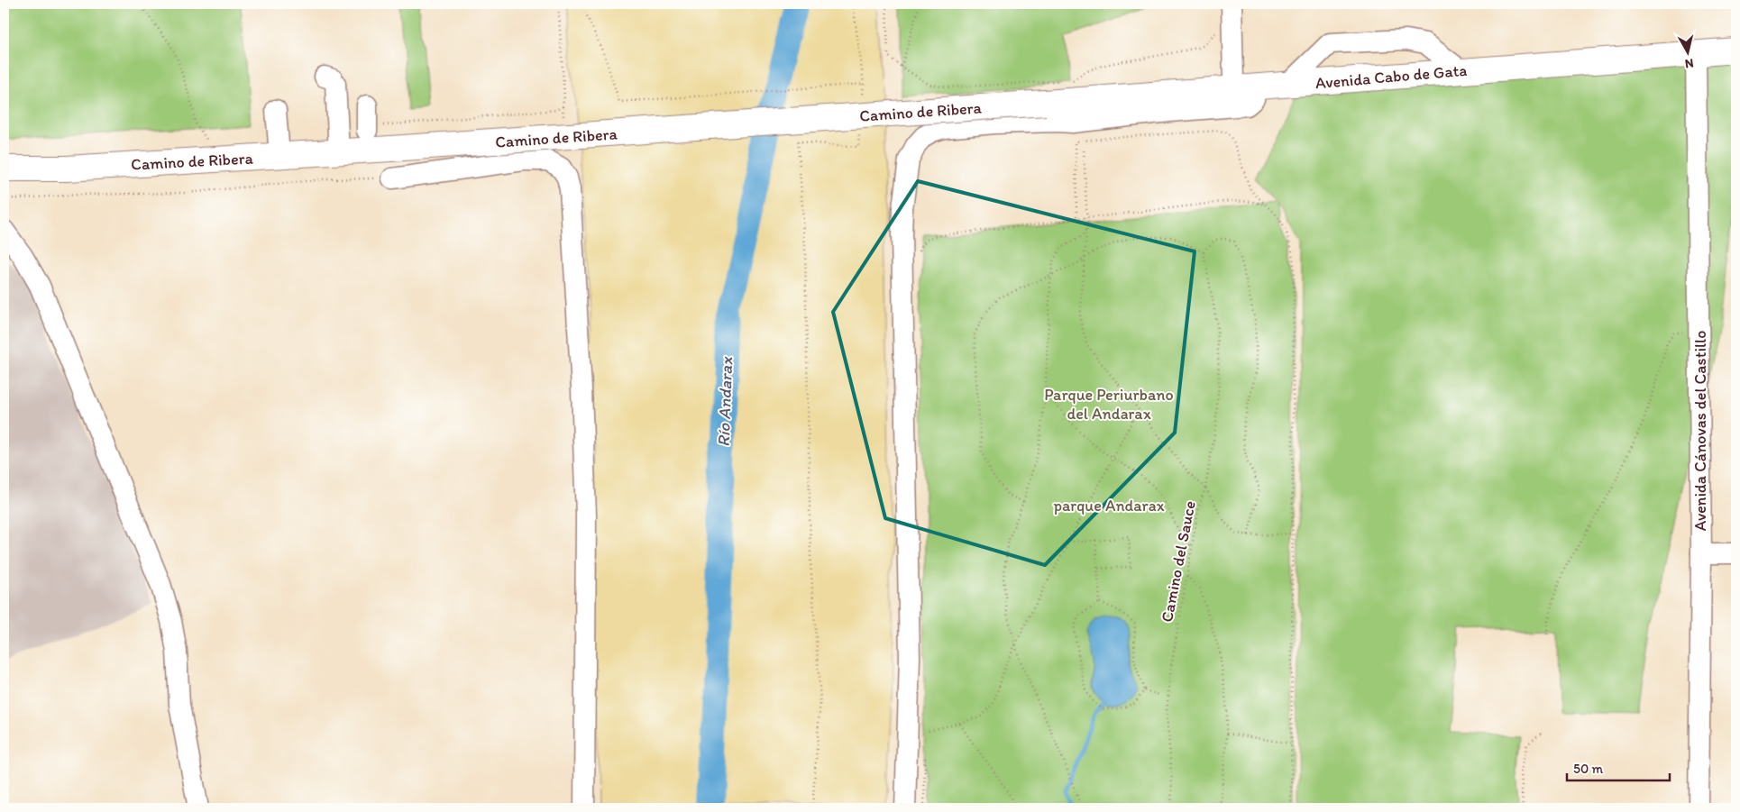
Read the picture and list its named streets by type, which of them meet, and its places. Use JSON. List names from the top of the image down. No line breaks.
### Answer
{"streets":{"main road":["Avenida Cabo de Gata","Camino de Ribera"],"street":["Avenida Cánovas del Castillo"],"path":["Camino del Sauce"]},"crossings":[["Avenida Cabo de Gata","Camino de Ribera"],["Avenida Cabo de Gata","Avenida Cánovas del Castillo"]],"water":["Río Andarax"],"parks":["Parque Periurbano del Andarax","parque Andarax"],"scale_bar":"50 m","north":"bottom"}
